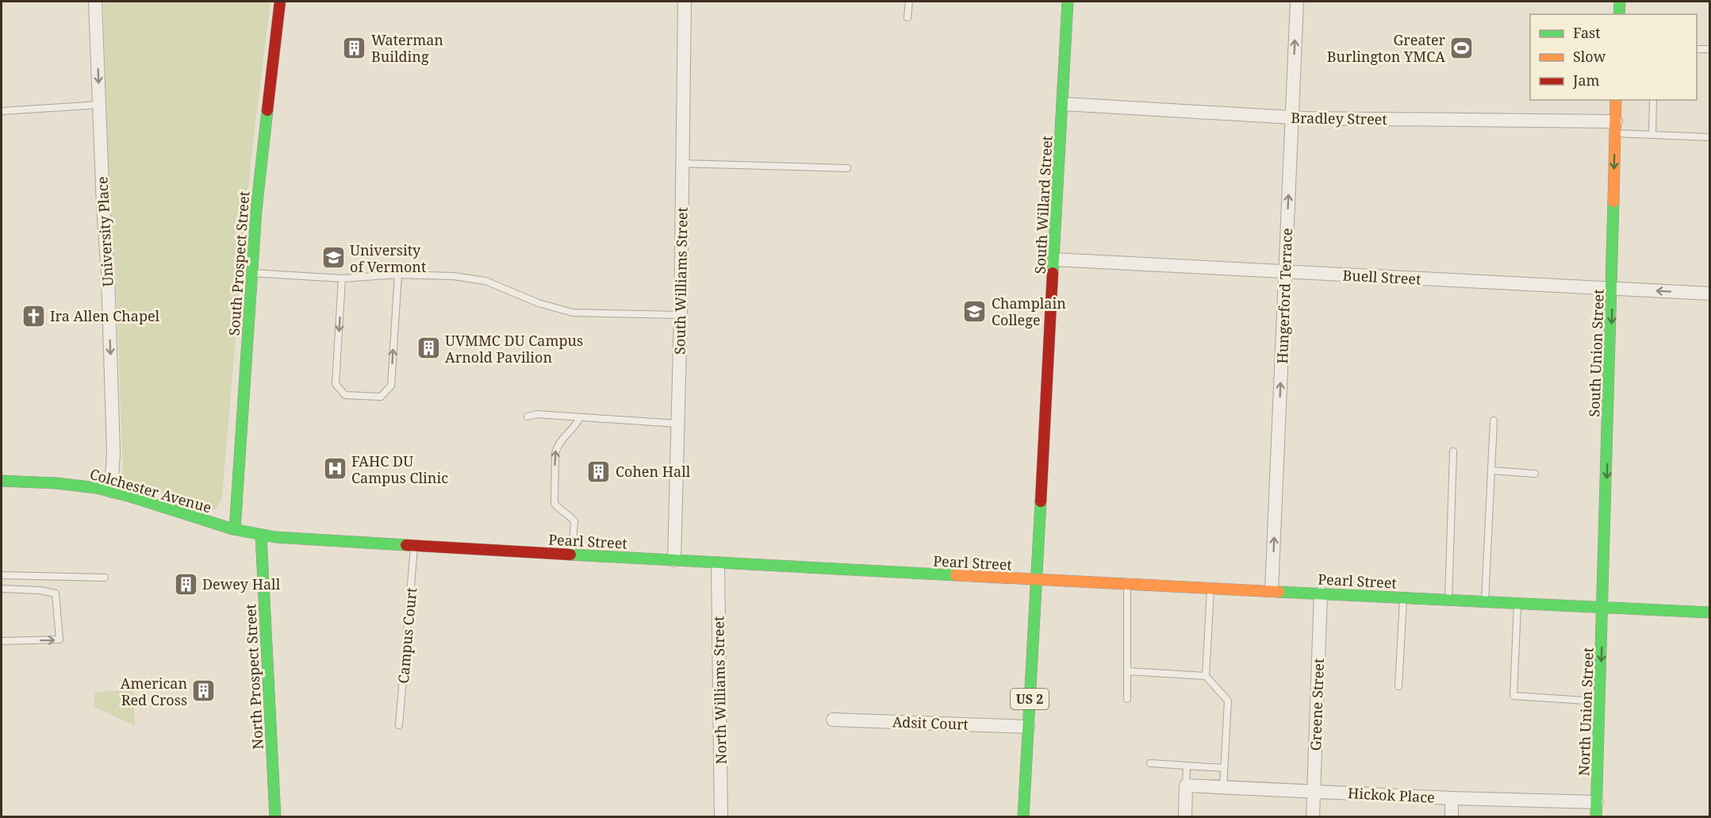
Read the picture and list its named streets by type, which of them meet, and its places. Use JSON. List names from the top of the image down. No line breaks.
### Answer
{"streets":{"main road":["South Willard Street","South Prospect Street","South Union Street","Colchester Avenue","Pearl Street","North Prospect Street","US 2","North Union Street"],"street":["Bradley Street","University Place","Buell Street","South Williams Street","Hungerford Terrace","North Williams Street","Greene Street","Adsit Court","Hickok Place"],"lane":["Campus Court"]},"crossings":[["Bradley Street","South Willard Street"],["Bradley Street","Hungerford Terrace"],["Bradley Street","South Union Street"],["South Willard Street","Buell Street"],["South Willard Street","Pearl Street"],["South Willard Street","US 2"],["University Place","Colchester Avenue"],["South Prospect Street","Colchester Avenue"],["South Prospect Street","Pearl Street"],["Buell Street","Hungerford Terrace"],["Buell Street","South Union Street"],["South Williams Street","Pearl Street"],["Hungerford Terrace","Pearl Street"],["South Union Street","Pearl Street"],["South Union Street","North Union Street"],["Colchester Avenue","Pearl Street"],["Pearl Street","Campus Court"],["Pearl Street","North Prospect Street"],["Pearl Street","North Williams Street"],["Pearl Street","US 2"],["Pearl Street","Greene Street"],["Pearl Street","North Union Street"],["US 2","Adsit Court"],["Greene Street","Hickok Place"],["North Union Street","Hickok Place"]],"one_way":["University Place","Hungerford Terrace","South Union Street","North Union Street"],"places":{"building":["Waterman Building","UVMMC DU Campus Arnold Pavilion","Cohen Hall","Dewey Hall","American Red Cross"],"sports":["Greater Burlington YMCA"],"school or university":["University of Vermont","Champlain College"],"church":["Ira Allen Chapel"],"hospital":["FAHC DU Campus Clinic"]},"legend":["Fast","Slow","Jam"]}
